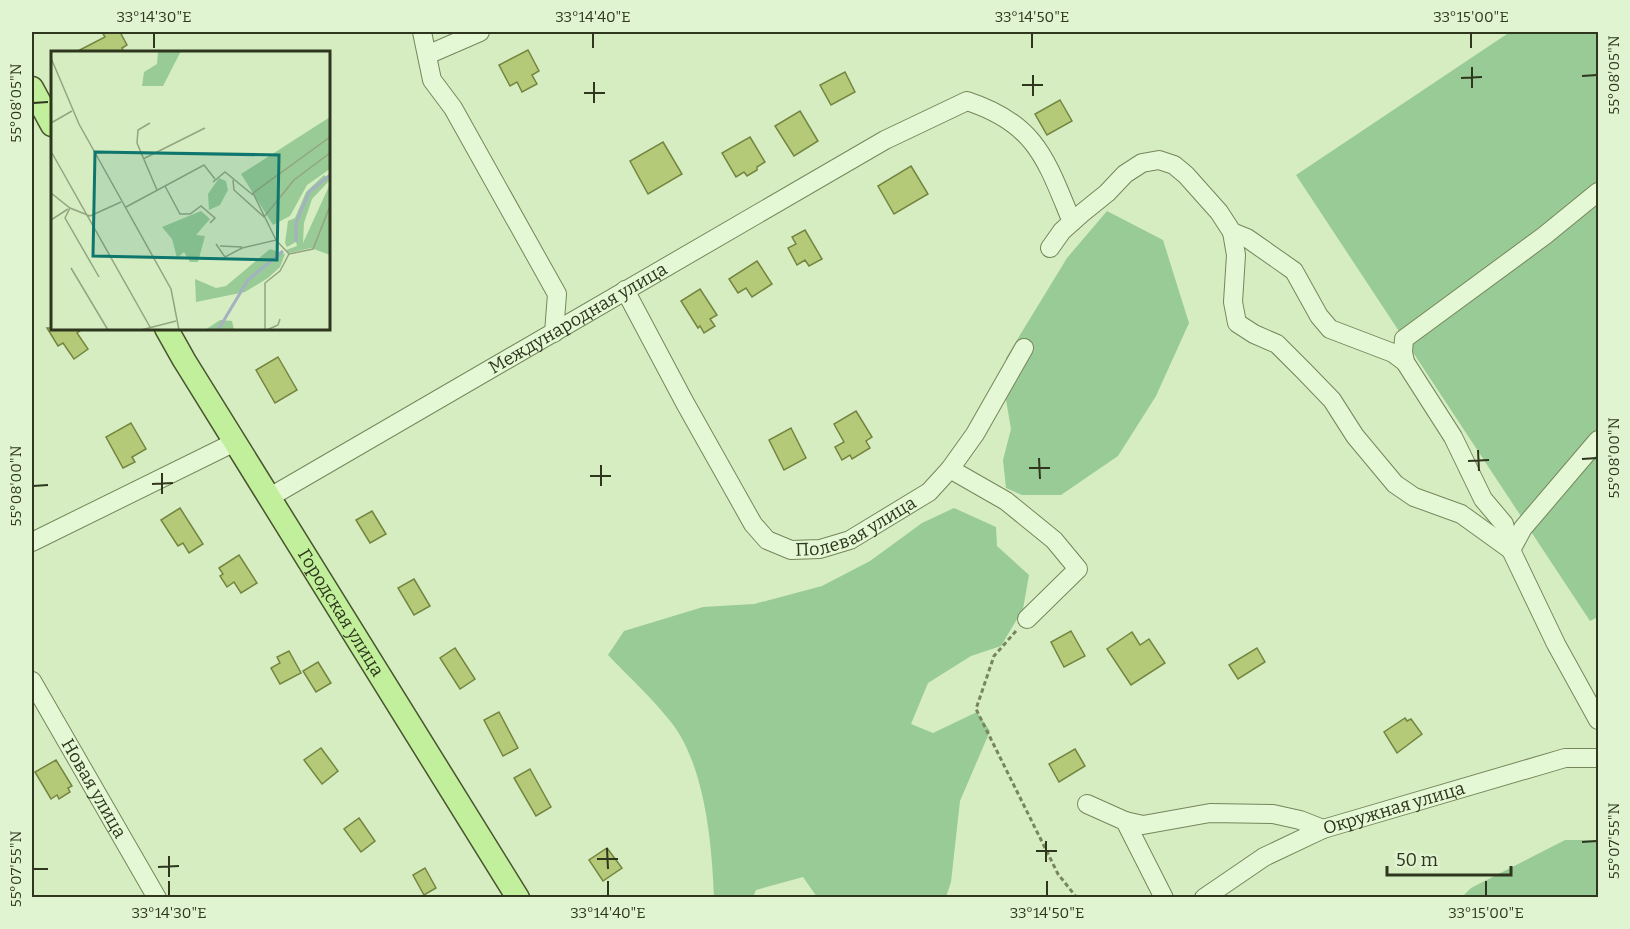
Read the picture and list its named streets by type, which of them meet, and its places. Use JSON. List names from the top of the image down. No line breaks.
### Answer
{"streets":{"main road":["Городская улица"],"street":["Международная улица","Полевая улица","Новая улица","Окружная улица"]},"crossings":[["Международная улица","Полевая улица"],["Международная улица","Городская улица"]],"scale_bar":"50 m","coordinates":["33°14'30\"E","33°14'40\"E","33°14'50\"E","33°15'00\"E","55°08'05\"N","55°08'00\"N","55°07'55\"N"]}
